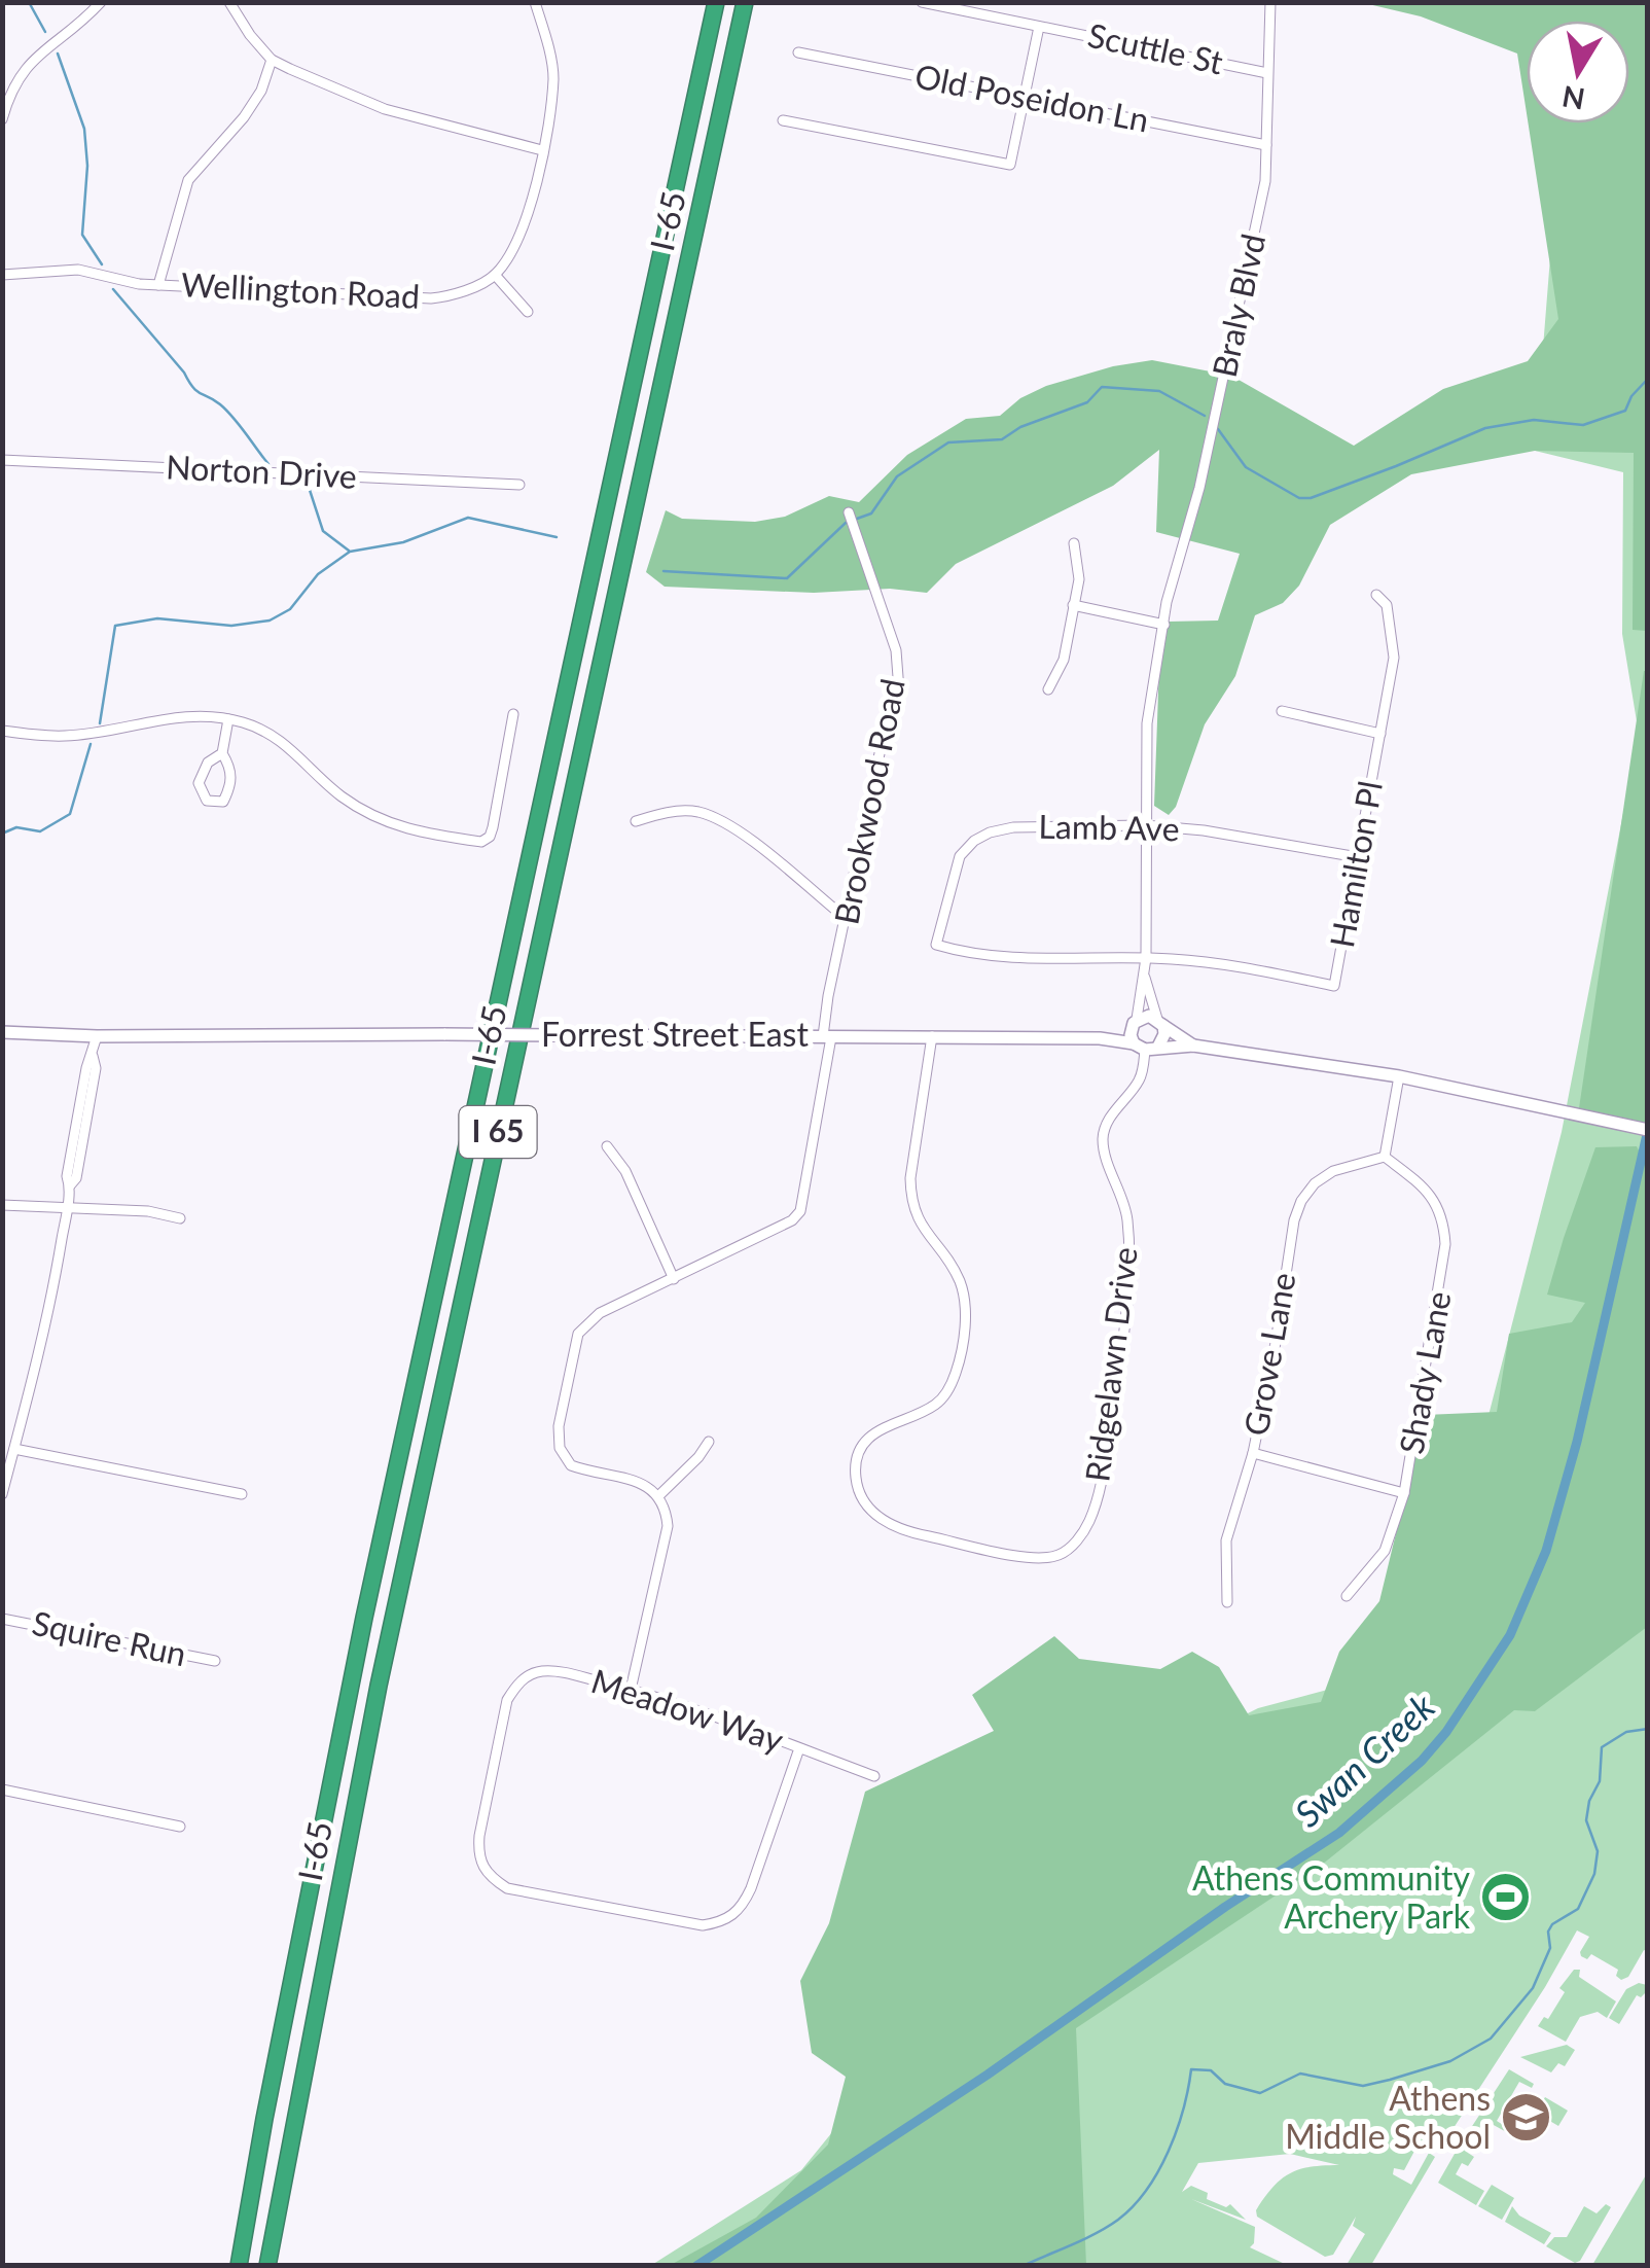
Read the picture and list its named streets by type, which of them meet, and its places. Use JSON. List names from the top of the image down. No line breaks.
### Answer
{"streets":{"highway":["I-65","I 65"],"street":["Scuttle St","Old Poseidon Ln","Wellington Road","Braly Blvd","Norton Drive","Brookwood Road","Lamb Ave","Hamilton Pl","Forrest Street East","Grove Lane","Ridgelawn Drive","Shady Lane","Squire Run","Meadow Way"]},"crossings":[["Scuttle St","Braly Blvd"],["Old Poseidon Ln","Braly Blvd"],["Braly Blvd","Lamb Ave"],["Brookwood Road","Forrest Street East"],["Lamb Ave","Hamilton Pl"],["Forrest Street East","Ridgelawn Drive"],["Grove Lane","Shady Lane"]],"water":["Swan Creek"],"places":{"sports":["Athens Community Archery Park"],"school or university":["Athens Middle School"]},"north":"bottom"}
